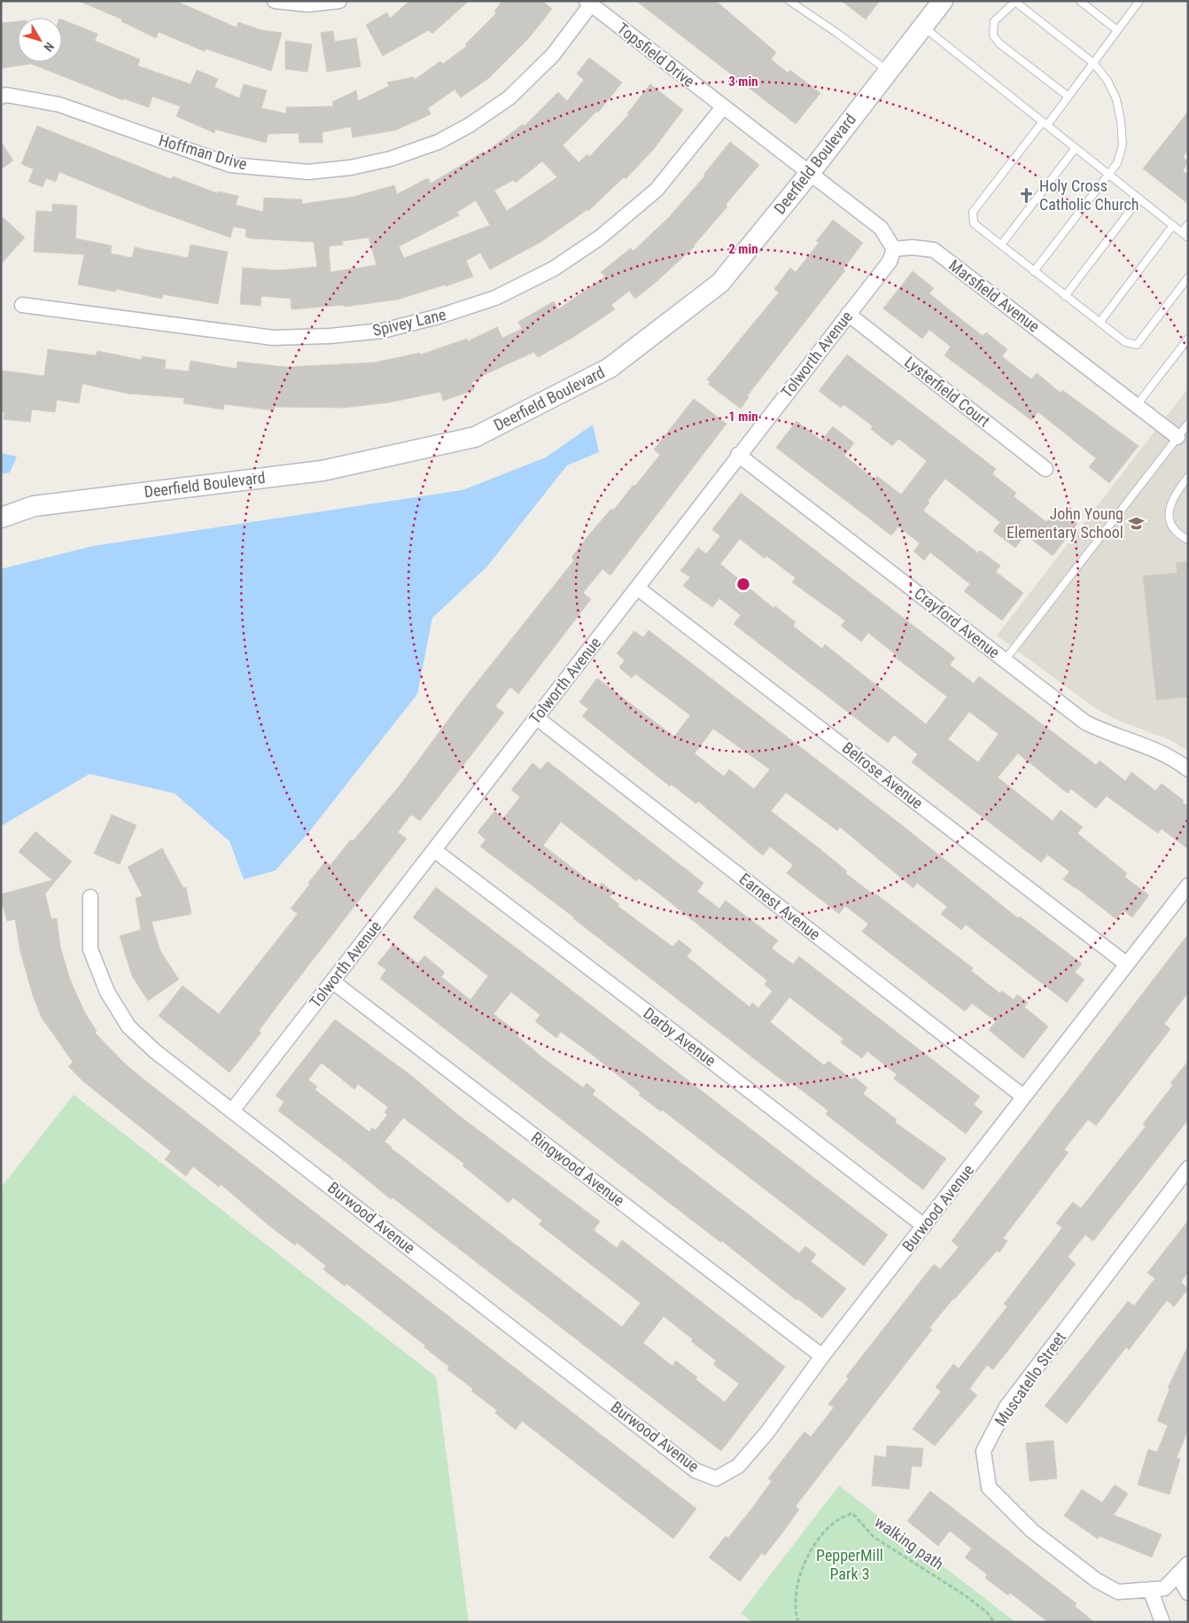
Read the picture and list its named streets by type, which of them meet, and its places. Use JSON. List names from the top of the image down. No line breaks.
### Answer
{"streets":{"street":["Topsfield Drive","Hoffman Drive","Deerfield Boulevard","Marsfield Avenue","Spivey Lane","Tolworth Avenue","Lysterfield Court","Crayford Avenue","Belrose Avenue","Earnest Avenue","Darby Avenue","Ringwood Avenue","Burwood Avenue","Muscatello Street"],"path":["walking path"]},"crossings":[["Topsfield Drive","Hoffman Drive"],["Topsfield Drive","Deerfield Boulevard"],["Topsfield Drive","Spivey Lane"],["Marsfield Avenue","Tolworth Avenue"],["Tolworth Avenue","Lysterfield Court"],["Tolworth Avenue","Crayford Avenue"],["Tolworth Avenue","Belrose Avenue"],["Tolworth Avenue","Earnest Avenue"],["Tolworth Avenue","Darby Avenue"],["Tolworth Avenue","Ringwood Avenue"],["Tolworth Avenue","Burwood Avenue"],["Belrose Avenue","Burwood Avenue"],["Earnest Avenue","Burwood Avenue"],["Darby Avenue","Burwood Avenue"],["Ringwood Avenue","Burwood Avenue"]],"parks":["PepperMill Park 3"],"places":{"church":["Holy Cross Catholic Church"],"school or university":["John Young Elementary School"]},"north":"bottom right","rings":["3 min","2 min","1 min"]}
